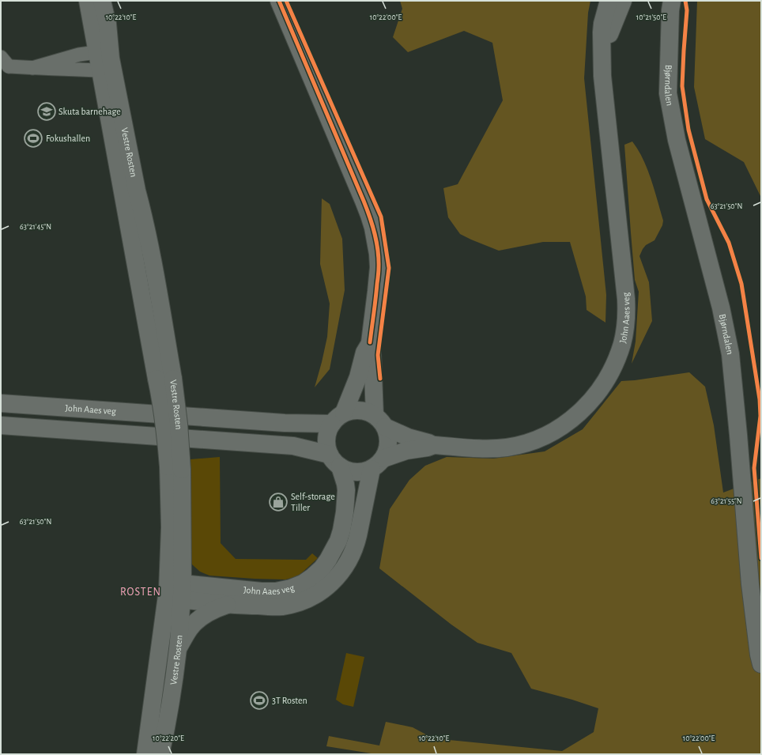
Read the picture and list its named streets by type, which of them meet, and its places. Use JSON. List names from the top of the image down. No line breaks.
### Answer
{"streets":{"main road":["Bjørndalen","Vestre Rosten","John Aaes veg"]},"crossings":[["Vestre Rosten","John Aaes veg"]],"districts":["ROSTEN"],"places":{"school or university":["Skuta barnehage"],"sports":["Fokushallen","3T Rosten"],"shop":["Self-storage Tiller"]},"coordinates":["10°22'10\"E","10°22'00\"E","10°21'50\"E","63°21'50\"N","63°21'45\"N","63°21'55\"N","10°22'20\"E"]}
